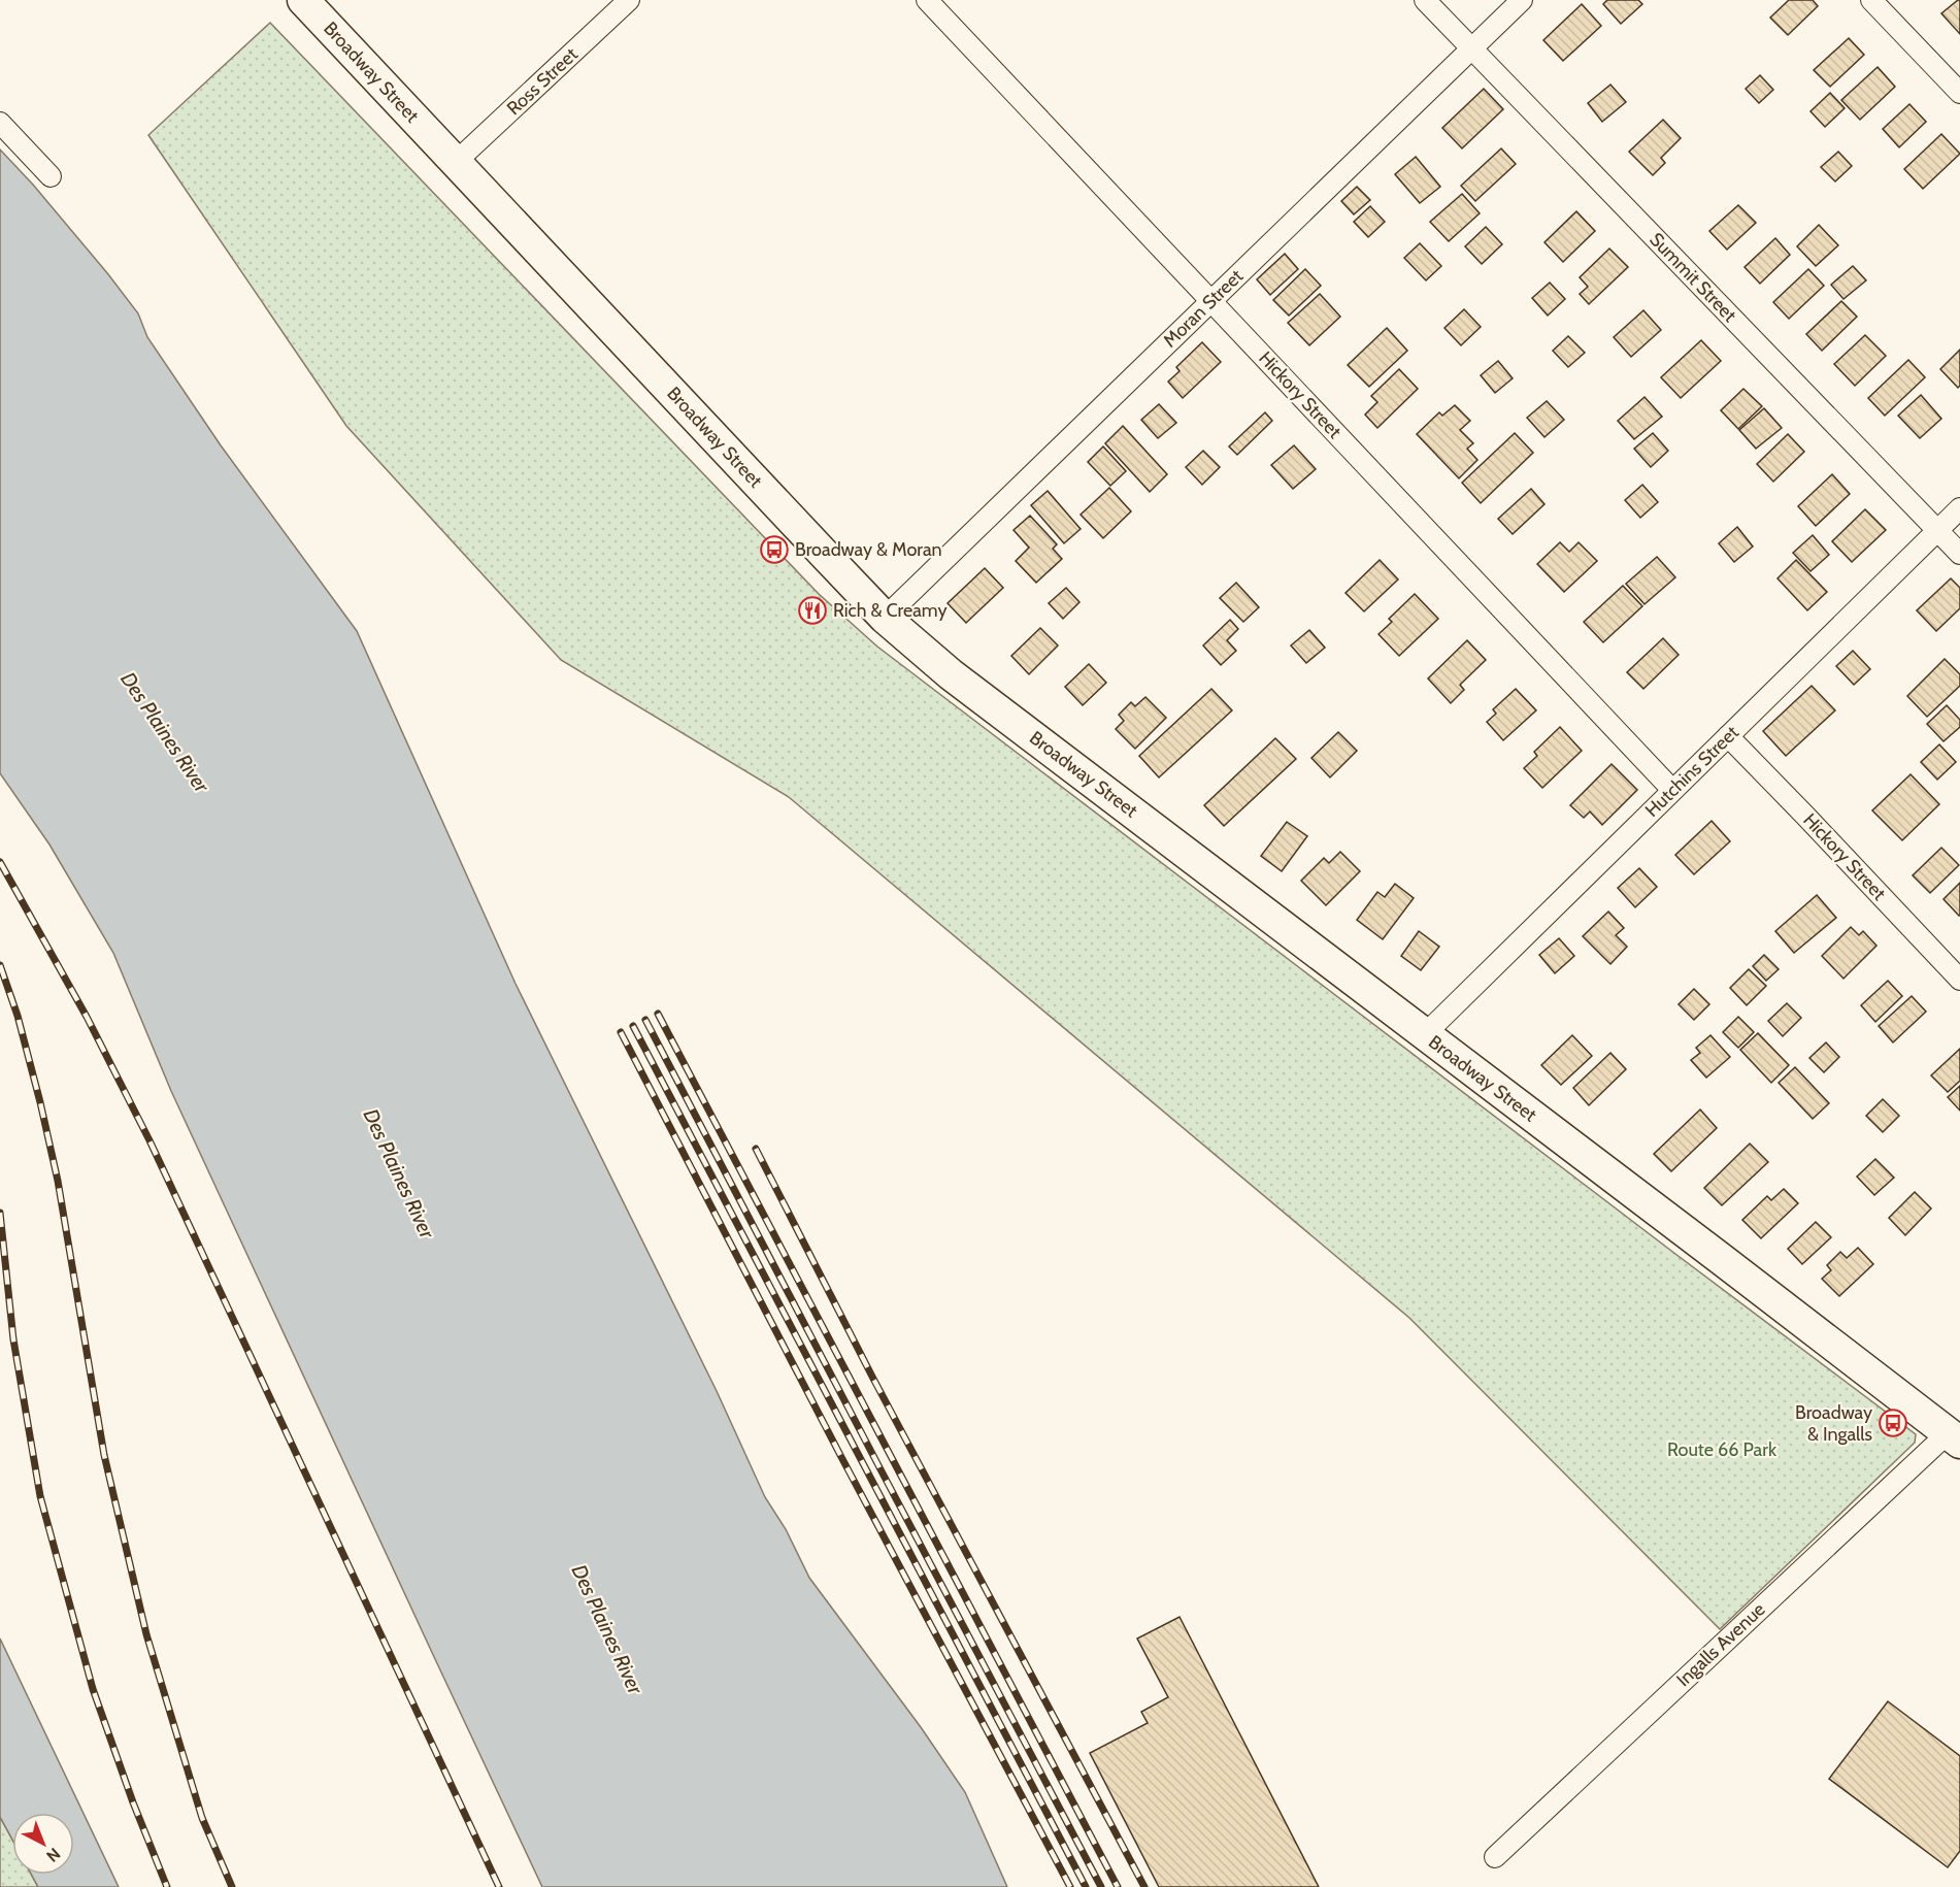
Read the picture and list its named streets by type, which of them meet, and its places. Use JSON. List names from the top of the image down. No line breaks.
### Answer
{"streets":{"main road":["Broadway Street"],"street":["Ross Street","Summit Street","Moran Street","Hickory Street","Hutchins Street","Ingalls Avenue"]},"crossings":[["Broadway Street","Ross Street"],["Broadway Street","Moran Street"],["Broadway Street","Hutchins Street"],["Broadway Street","Ingalls Avenue"],["Summit Street","Moran Street"],["Summit Street","Hutchins Street"],["Moran Street","Hickory Street"],["Hickory Street","Hutchins Street"]],"water":["Des Plaines River"],"parks":["Route 66 Park"],"places":{"bus stop":["Broadway & Moran","Broadway & Ingalls"],"restaurant":["Rich & Creamy"]},"north":"bottom right"}
